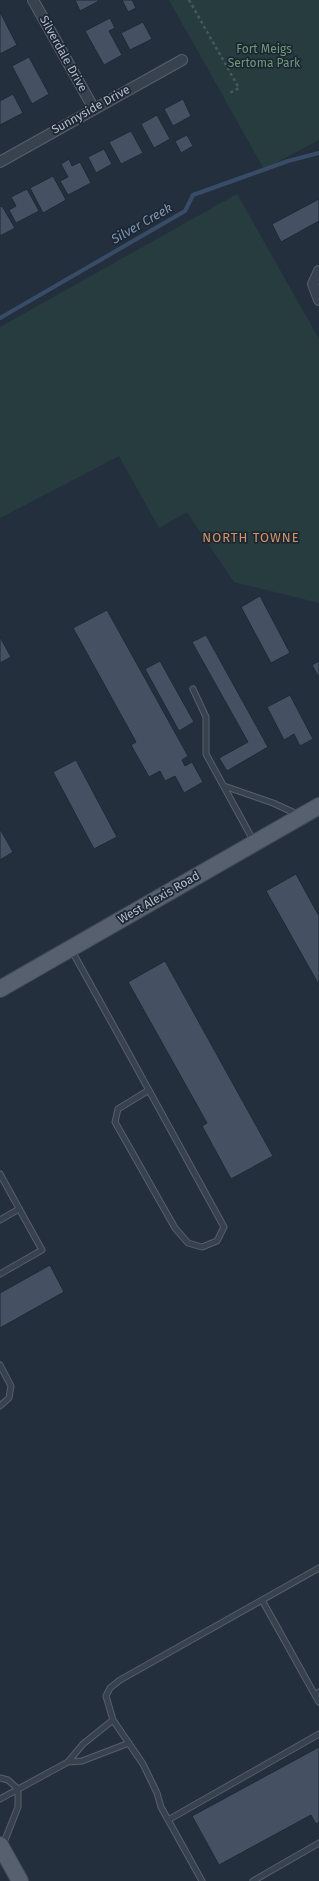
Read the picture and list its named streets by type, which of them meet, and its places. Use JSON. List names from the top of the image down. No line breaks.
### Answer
{"streets":{"main road":["West Alexis Road"],"street":["Silverdale Drive","Sunnyside Drive"]},"crossings":[["Silverdale Drive","Sunnyside Drive"]],"districts":["NORTH TOWNE"],"water":["Silver Creek"],"parks":["Fort Meigs Sertoma Park"]}
